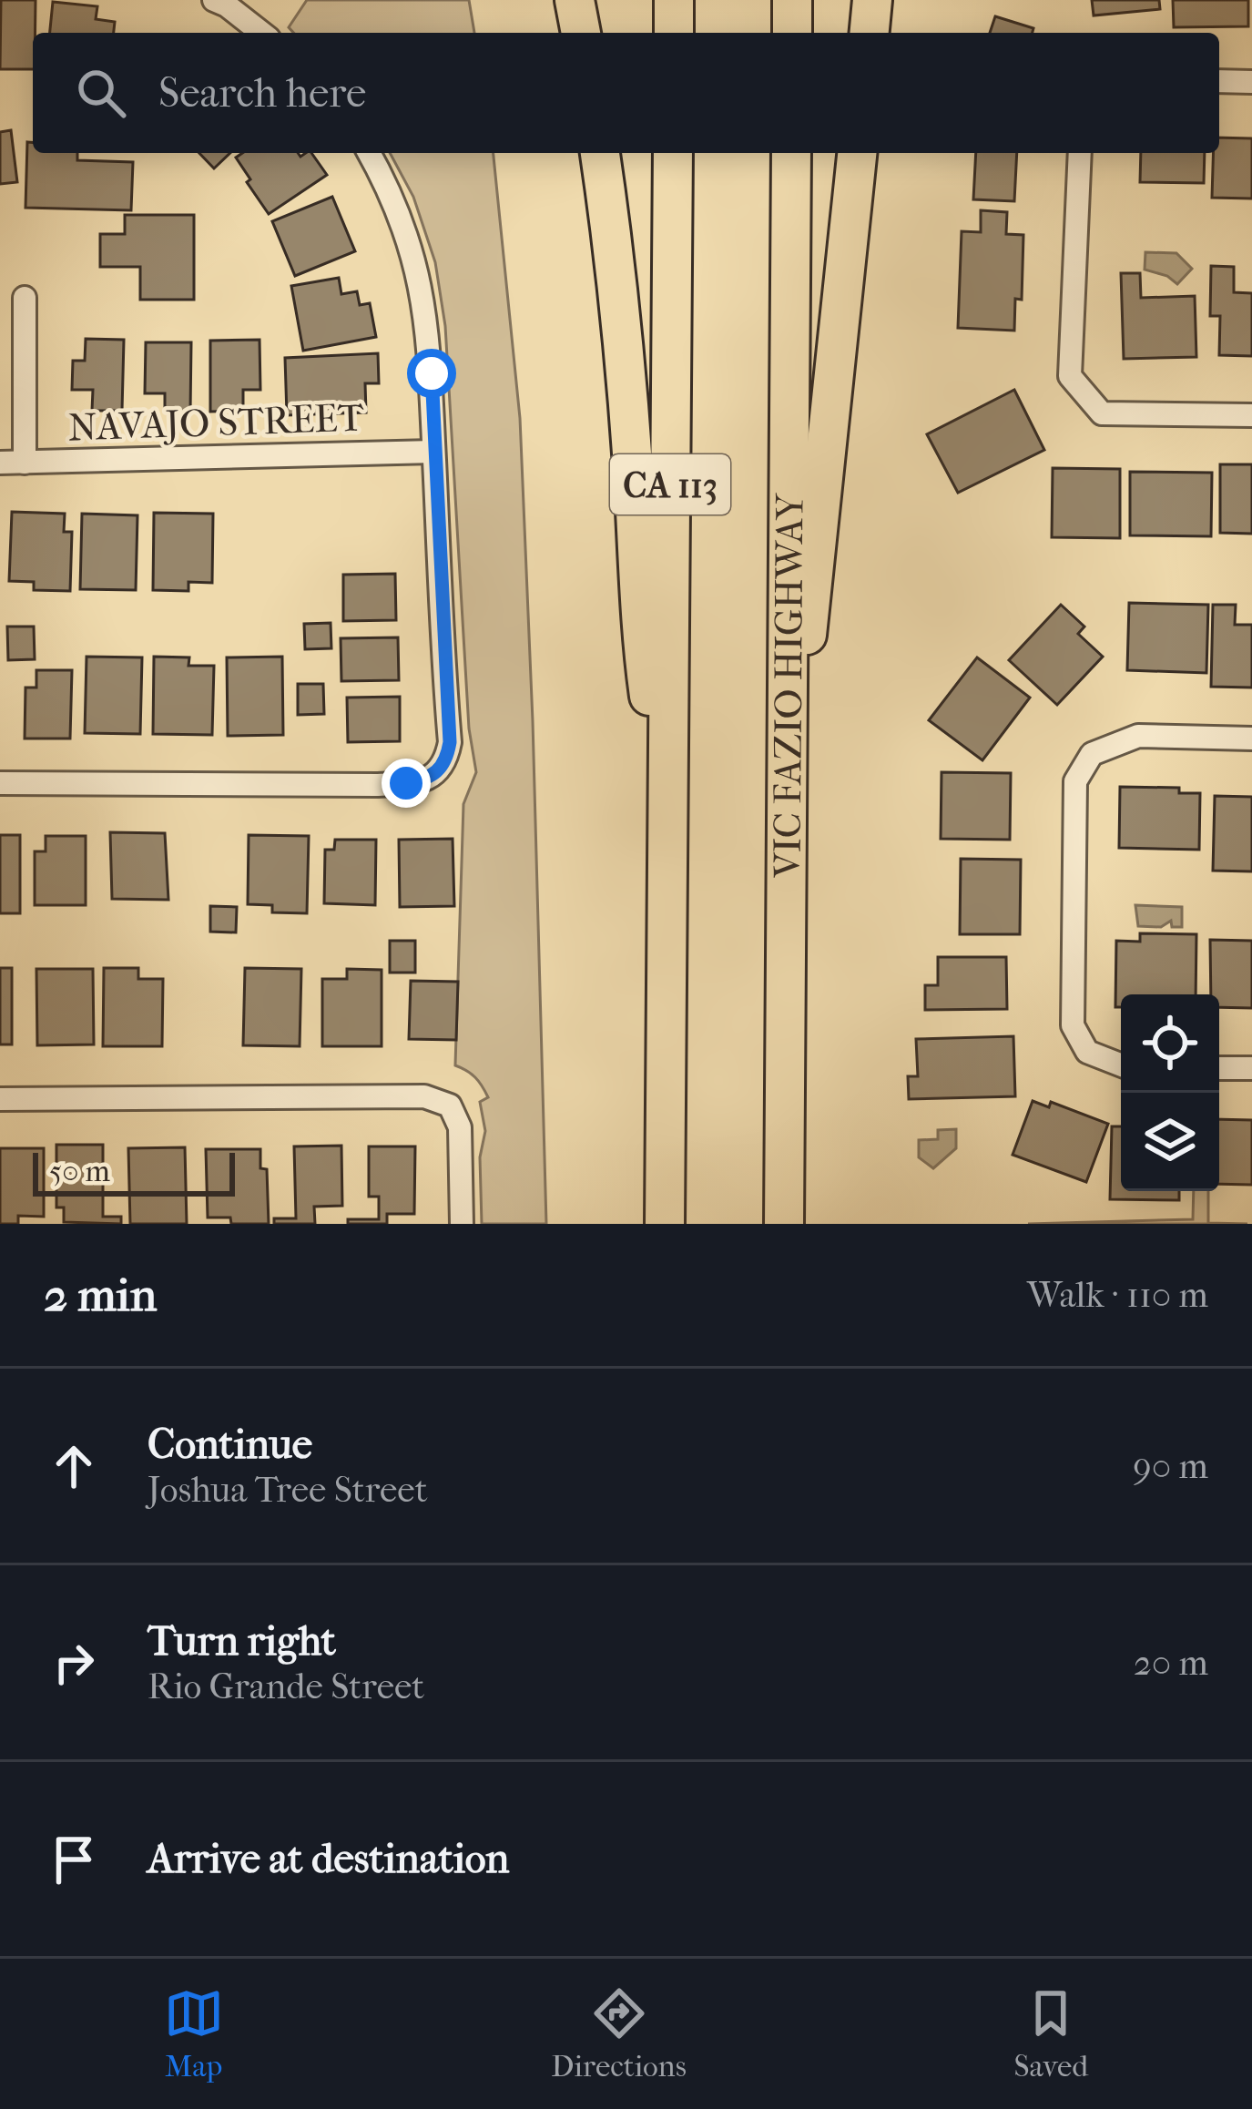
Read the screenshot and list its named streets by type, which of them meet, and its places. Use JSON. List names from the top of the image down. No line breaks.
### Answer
{"streets":{"highway":["CA 113","VIC FAZIO HIGHWAY"],"street":["NAVAJO STREET"]},"scale_bar":"50 m","page":{"search":"Search here","scale":"50 m","heading":["2 min","Walk · 110 m"],"list":[["Continue","Joshua Tree Street","90 m"],["Turn right","Rio Grande Street","20 m"],"Arrive at destination"],"nav":["Map","Directions","Saved"]}}
